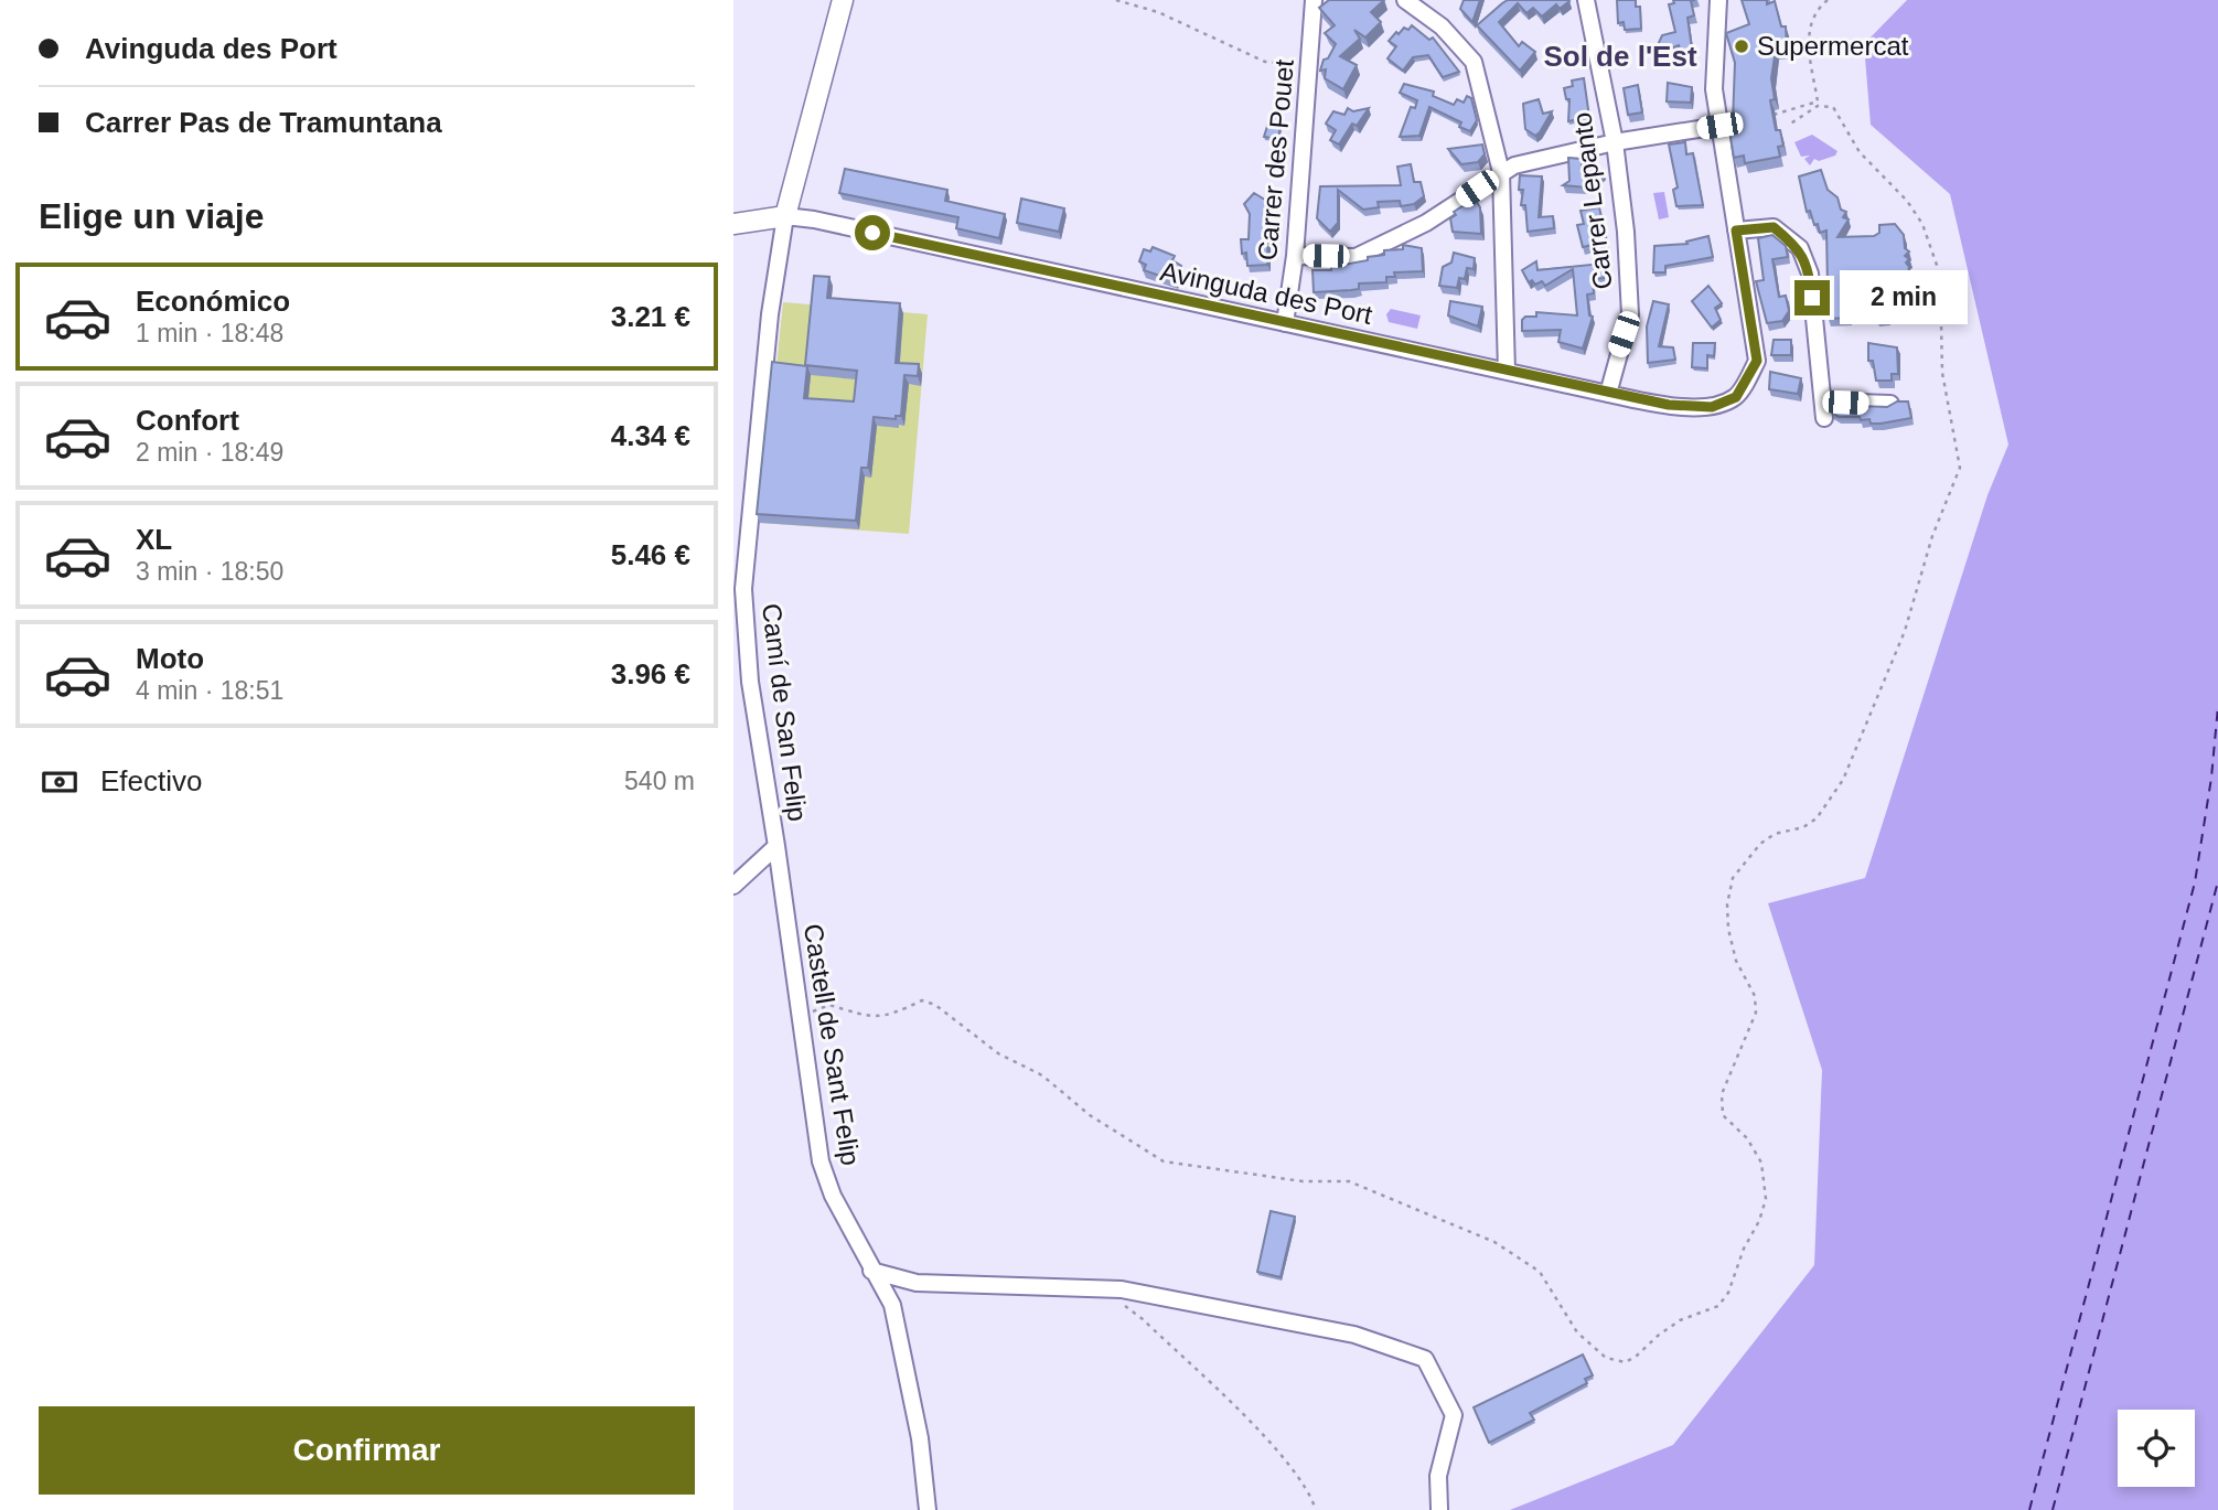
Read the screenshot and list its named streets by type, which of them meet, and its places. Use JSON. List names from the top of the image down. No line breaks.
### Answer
{"streets":{"street":["Carrer des Pouet","Carrer Lepanto","Avinguda des Port","Camí de San Felip","Castell de Sant Felip"]},"crossings":[["Carrer des Pouet","Avinguda des Port"],["Carrer Lepanto","Avinguda des Port"],["Avinguda des Port","Camí de San Felip"],["Camí de San Felip","Castell de Sant Felip"]],"districts":["Sol de l'Est"],"places":["Supermercat"],"page":{"banner":["Avinguda des Port","Carrer Pas de Tramuntana"],"heading":"Elige un viaje","list":[{"name":"Económico","note":"1 min · 18:48","value":"3.21 €"},{"name":"Confort","note":"2 min · 18:49","value":"4.34 €"},{"name":"XL","note":"3 min · 18:50","value":"5.46 €"},{"name":"Moto","note":"4 min · 18:51","value":"3.96 €"}],"bubble":"2 min","pay":["Efectivo","540 m"],"buttons":"Confirmar"}}
